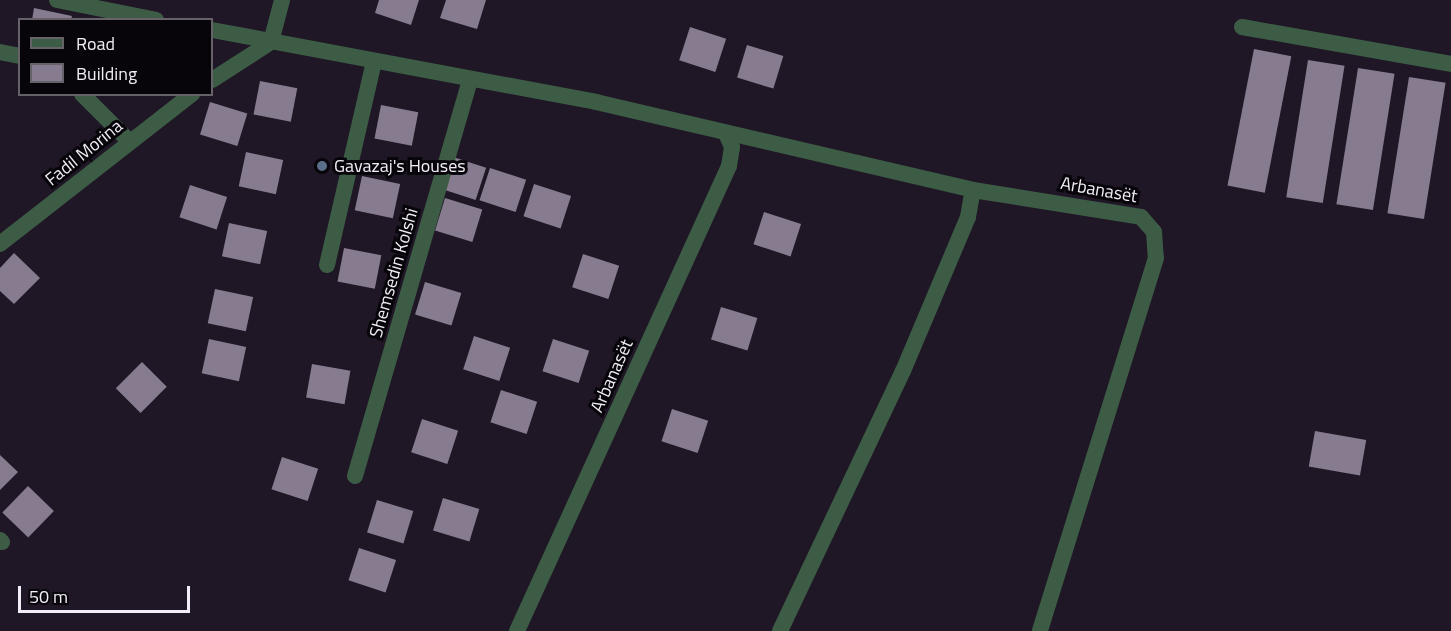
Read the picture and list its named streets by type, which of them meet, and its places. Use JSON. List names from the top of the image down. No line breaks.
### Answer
{"streets":{"street":["Fadil Morina","Arbanasët","Shemsedin Kolshi"]},"crossings":[["Arbanasët","Shemsedin Kolshi"]],"places":["Gavazaj's Houses"],"legend":["Road","Building"],"scale_bar":"50 m"}
